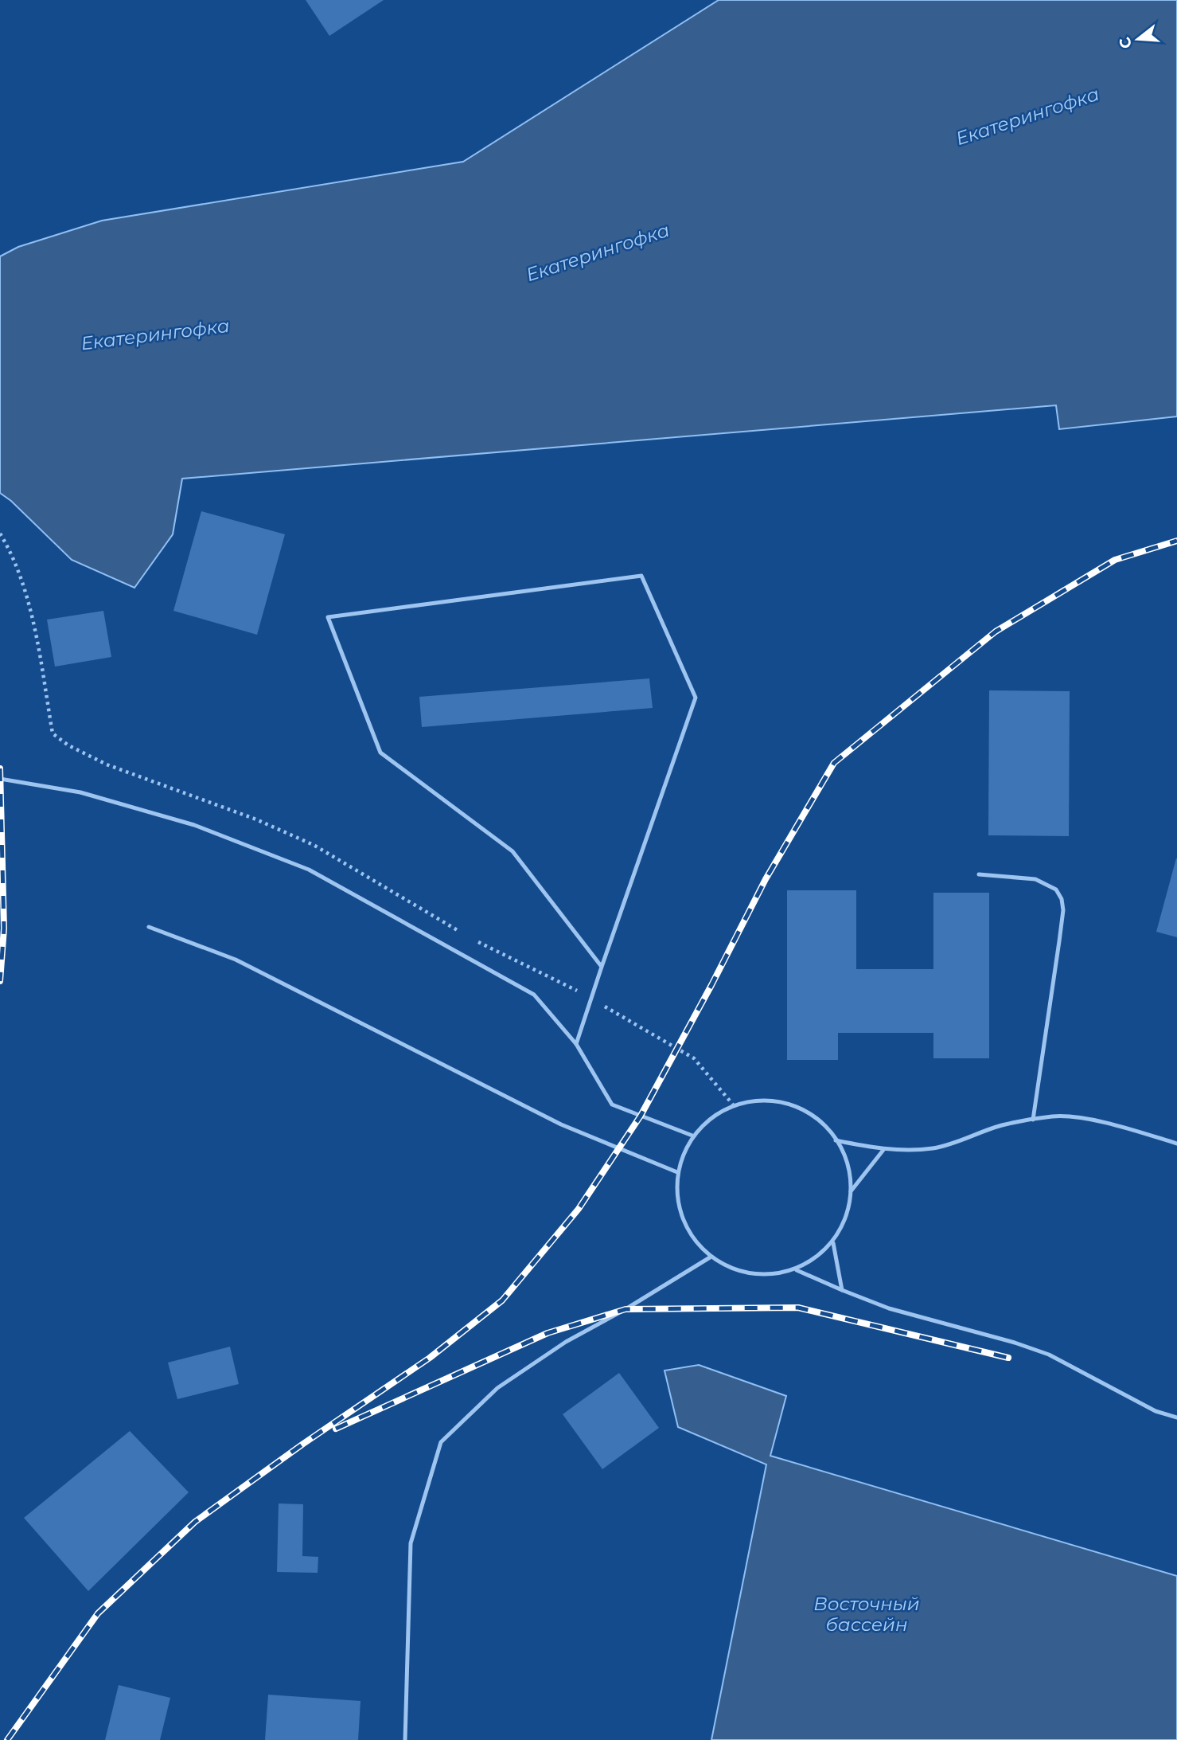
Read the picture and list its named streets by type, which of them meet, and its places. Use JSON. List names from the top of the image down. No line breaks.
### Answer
{"water":["Екатерингофка","Восточный бассейн"],"north":"left"}
